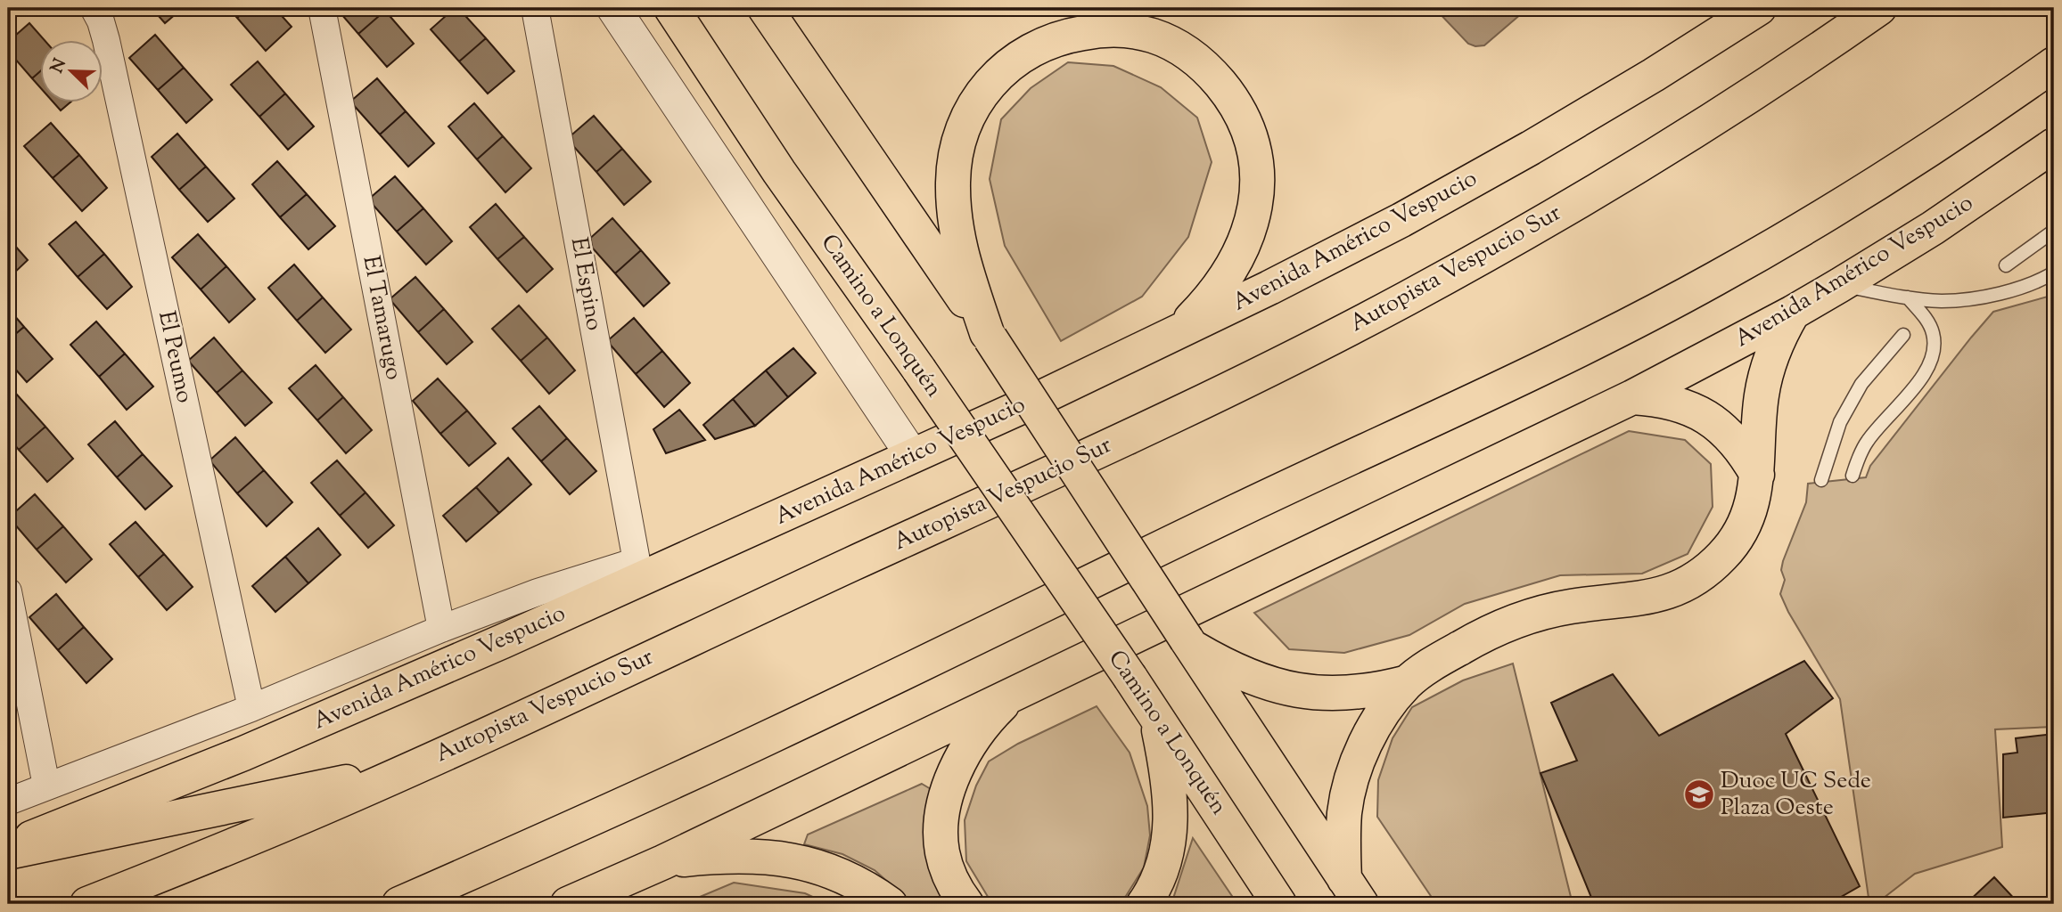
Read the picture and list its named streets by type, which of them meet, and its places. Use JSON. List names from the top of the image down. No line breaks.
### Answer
{"streets":{"main road":["Avenida Américo Vespucio","Autopista Vespucio Sur","Camino a Lonquén"],"street":["El Espino","El Tamarugo","El Peumo"]},"crossings":[["Avenida Américo Vespucio","El Espino"],["Avenida Américo Vespucio","Camino a Lonquén"],["Avenida Américo Vespucio","El Tamarugo"],["Avenida Américo Vespucio","El Peumo"]],"places":{"school or university":["Duoc UC Sede Plaza Oeste"]},"north":"top left"}
